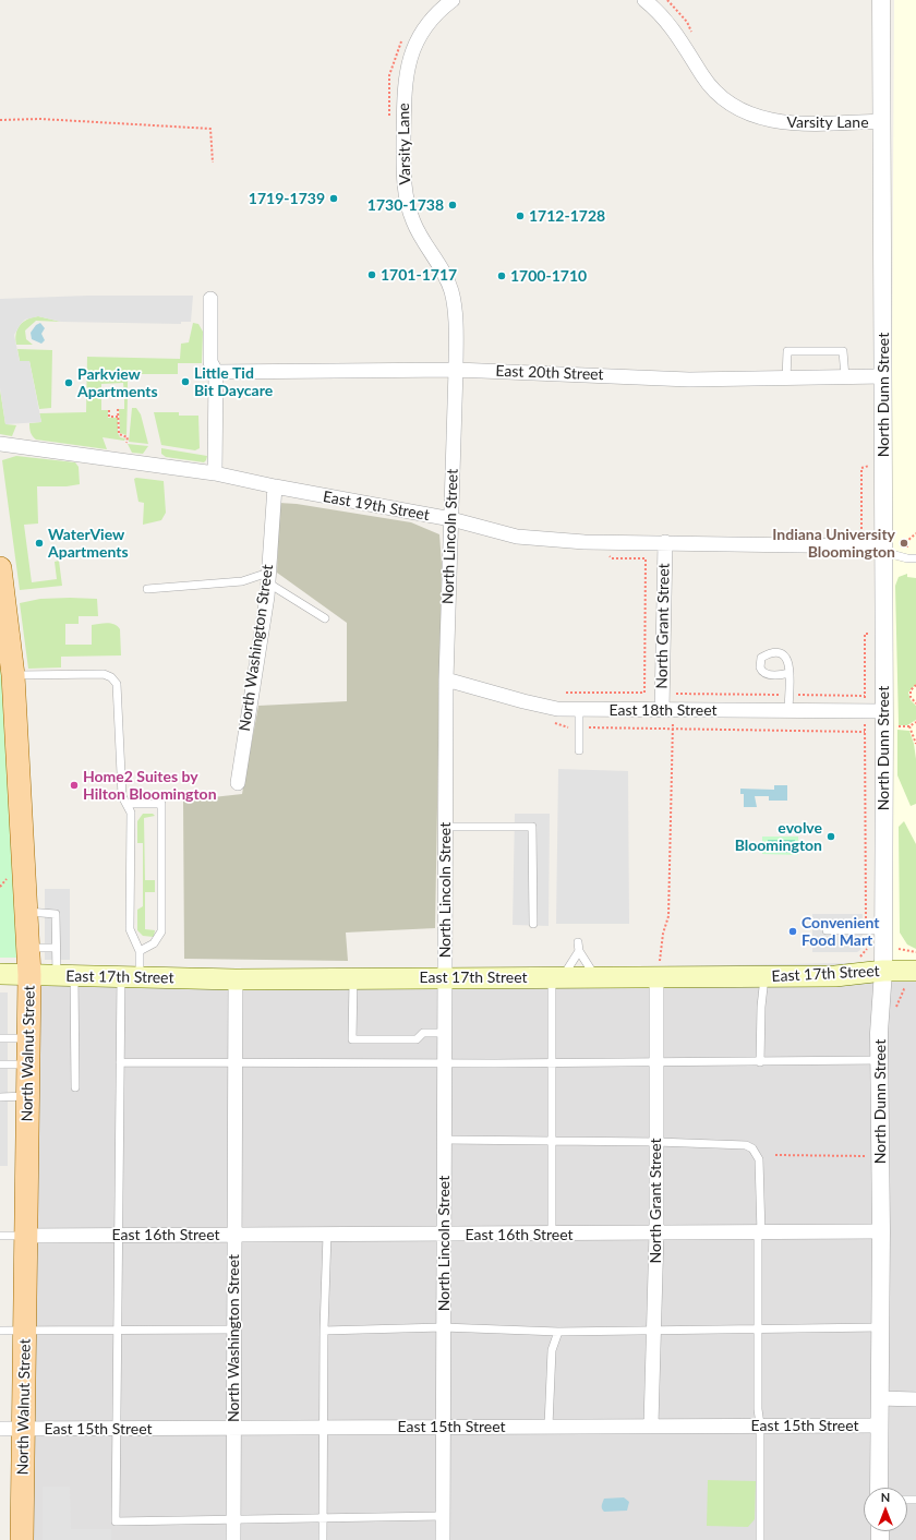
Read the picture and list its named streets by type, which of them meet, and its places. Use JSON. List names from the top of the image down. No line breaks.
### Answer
{"streets":{"main road":["East 17th Street","North Walnut Street"],"street":["Varsity Lane","East 20th Street","North Dunn Street","East 19th Street","North Lincoln Street","North Grant Street","North Washington Street","East 18th Street","East 16th Street","East 15th Street"]},"crossings":[["Varsity Lane","East 20th Street"],["Varsity Lane","North Dunn Street"],["Varsity Lane","North Lincoln Street"],["East 20th Street","North Dunn Street"],["East 20th Street","North Lincoln Street"],["North Dunn Street","East 19th Street"],["North Dunn Street","East 18th Street"],["North Dunn Street","East 17th Street"],["North Dunn Street","East 16th Street"],["North Dunn Street","East 15th Street"],["East 19th Street","North Lincoln Street"],["East 19th Street","North Grant Street"],["East 19th Street","North Washington Street"],["North Lincoln Street","East 18th Street"],["North Lincoln Street","East 17th Street"],["North Lincoln Street","East 16th Street"],["North Lincoln Street","East 15th Street"],["North Grant Street","East 18th Street"],["North Grant Street","East 17th Street"],["North Grant Street","East 16th Street"],["North Grant Street","East 15th Street"],["North Washington Street","East 17th Street"],["North Washington Street","East 16th Street"],["North Washington Street","East 15th Street"],["East 17th Street","North Walnut Street"],["North Walnut Street","East 16th Street"],["North Walnut Street","East 15th Street"]],"places":["1719-1739","1730-1738","1712-1728","1701-1717","1700-1710","Little Tid Bit Daycare","Parkview Apartments","WaterView Apartments","Indiana University Bloomington","Home2 Suites by Hilton Bloomington","evolve Bloomington","Convenient Food Mart"],"north":"top"}
